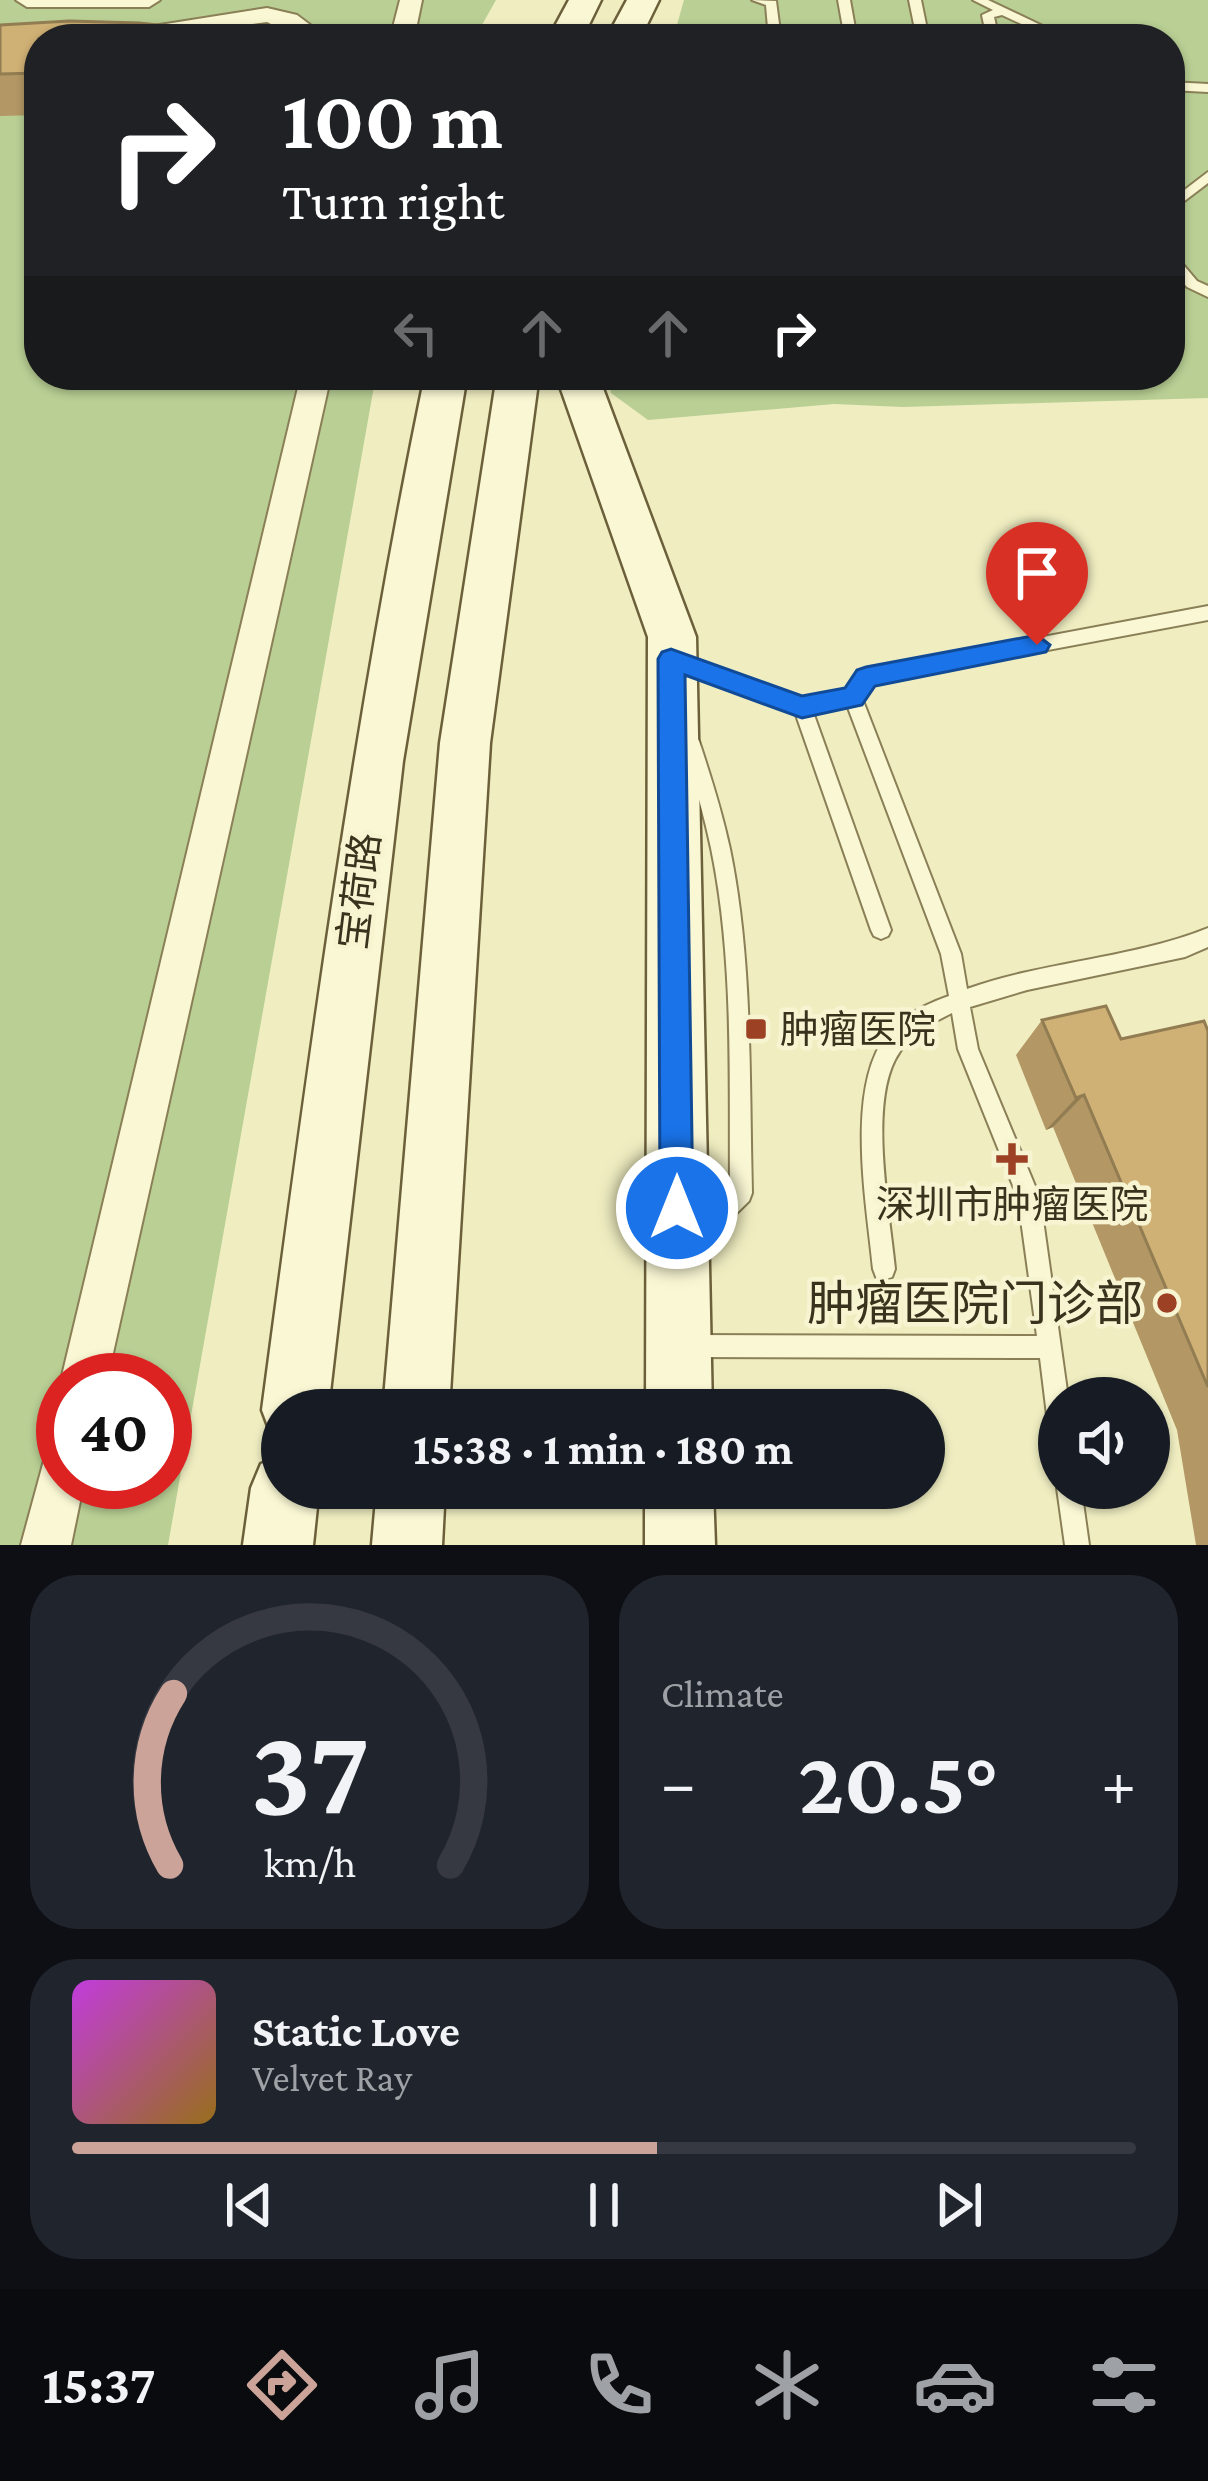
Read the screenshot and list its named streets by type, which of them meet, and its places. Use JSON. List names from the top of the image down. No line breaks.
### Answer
{"streets":{"main road":["宝荷路"]},"places":{"transit":["肿瘤医院"],"health":["深圳市肿瘤医院"],"other":["肿瘤医院门诊部"]},"page":{"turn":["100 m","Turn right"],"limit":"40","trip":"15:38 · 1 min · 180 m","tile":"Climate","heat":["−","20.5°","+"],"song":["Static Love","Velvet Ray"],"tabs":"15:37","gauge":["37","km/h"]}}
